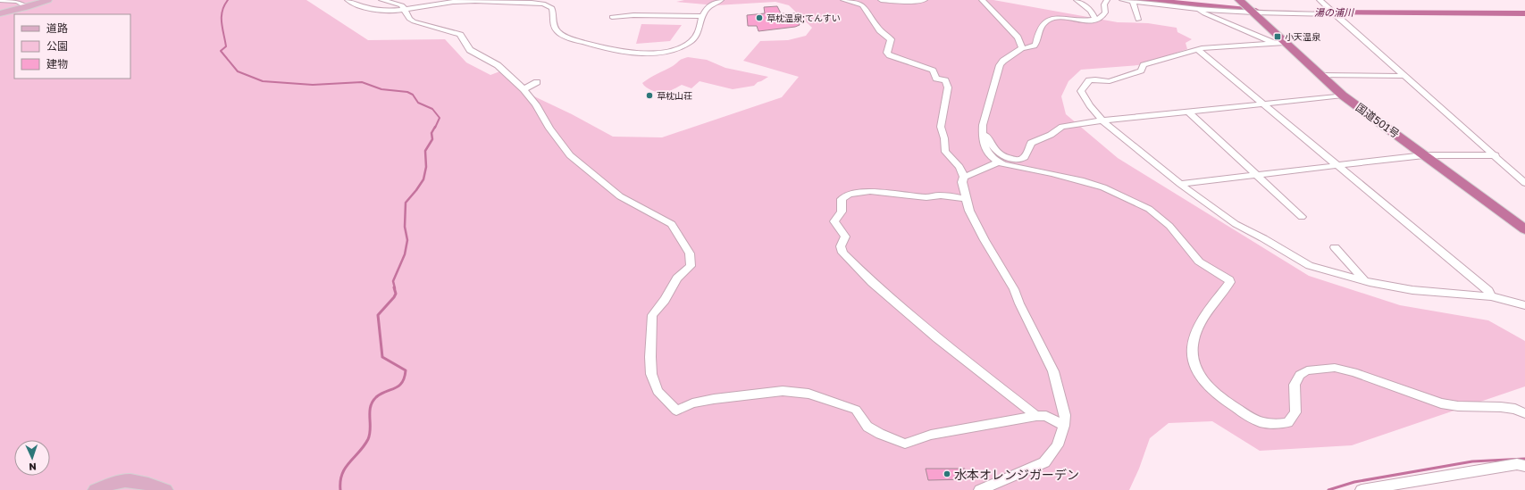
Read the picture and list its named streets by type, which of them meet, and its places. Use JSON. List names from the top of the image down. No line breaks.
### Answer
{"streets":{"highway":["国道501号"]},"water":["湯の浦川"],"places":{"other":["草枕温泉;てんすい","草枕山荘","水本オレンジガーデン"],"transit":["小天温泉"]},"legend":["道路","公園","建物"],"north":"bottom"}
